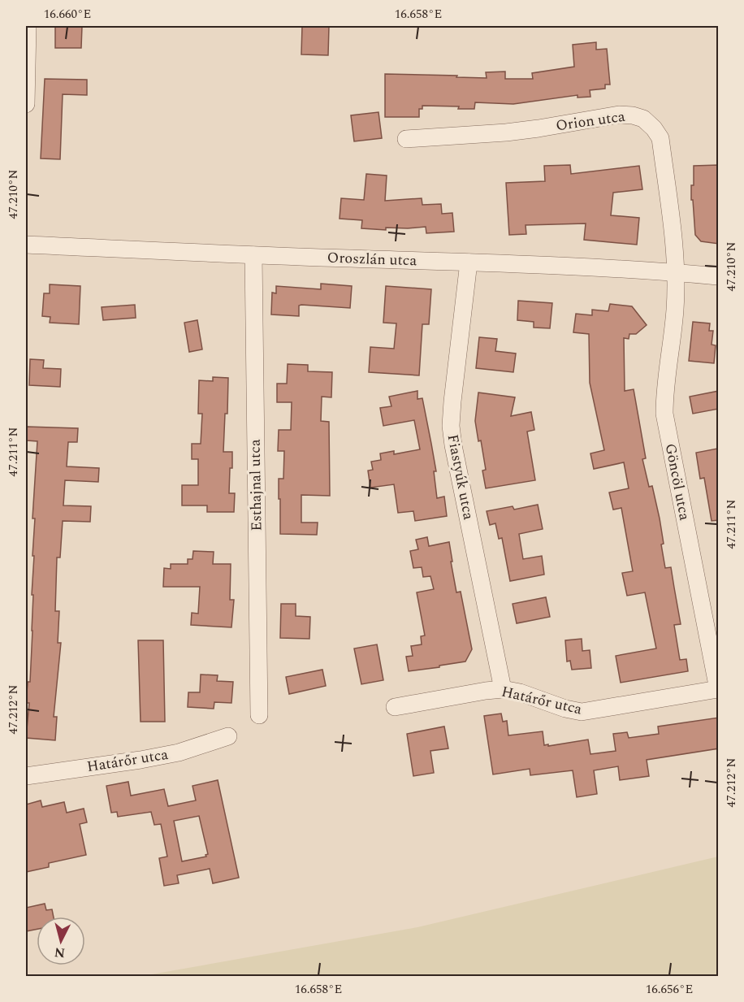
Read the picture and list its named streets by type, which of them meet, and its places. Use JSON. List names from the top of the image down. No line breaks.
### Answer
{"streets":{"street":["Orion utca","Oroszlán utca","Fiastyúk utca","Göncöl utca","Esthajnal utca","Határőr utca"]},"crossings":[["Orion utca","Oroszlán utca"],["Orion utca","Göncöl utca"],["Oroszlán utca","Fiastyúk utca"],["Oroszlán utca","Göncöl utca"],["Oroszlán utca","Esthajnal utca"],["Fiastyúk utca","Határőr utca"],["Göncöl utca","Határőr utca"]],"north":"bottom","coordinates":["16.660°E","16.658°E","47.210°N","47.211°N","47.212°N","16.656°E"]}
